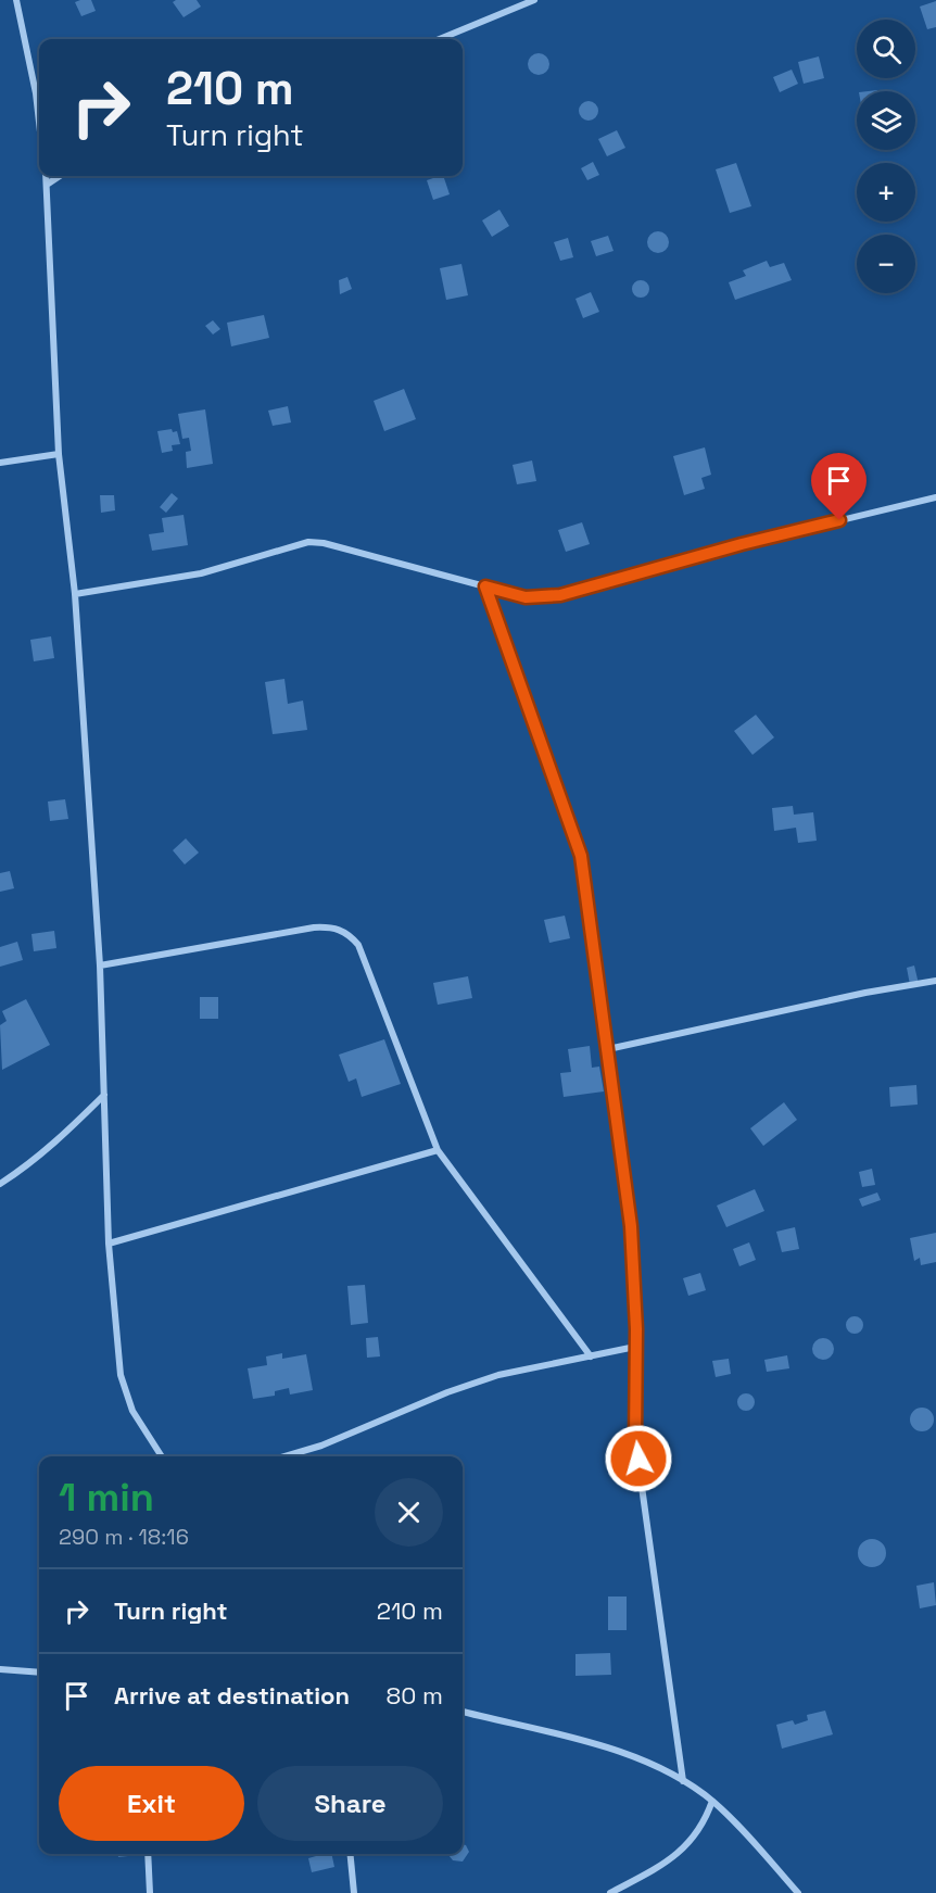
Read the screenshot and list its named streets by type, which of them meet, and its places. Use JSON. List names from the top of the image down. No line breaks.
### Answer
{"page":{"map_buttons":["+","−"],"turn":["210 m","Turn right"],"heading":["1 min","290 m · 18:16"],"list":[{"name":"Turn right","value":"210 m"},{"name":"Arrive at destination","value":"80 m"}],"buttons":["Exit","Share"]}}
